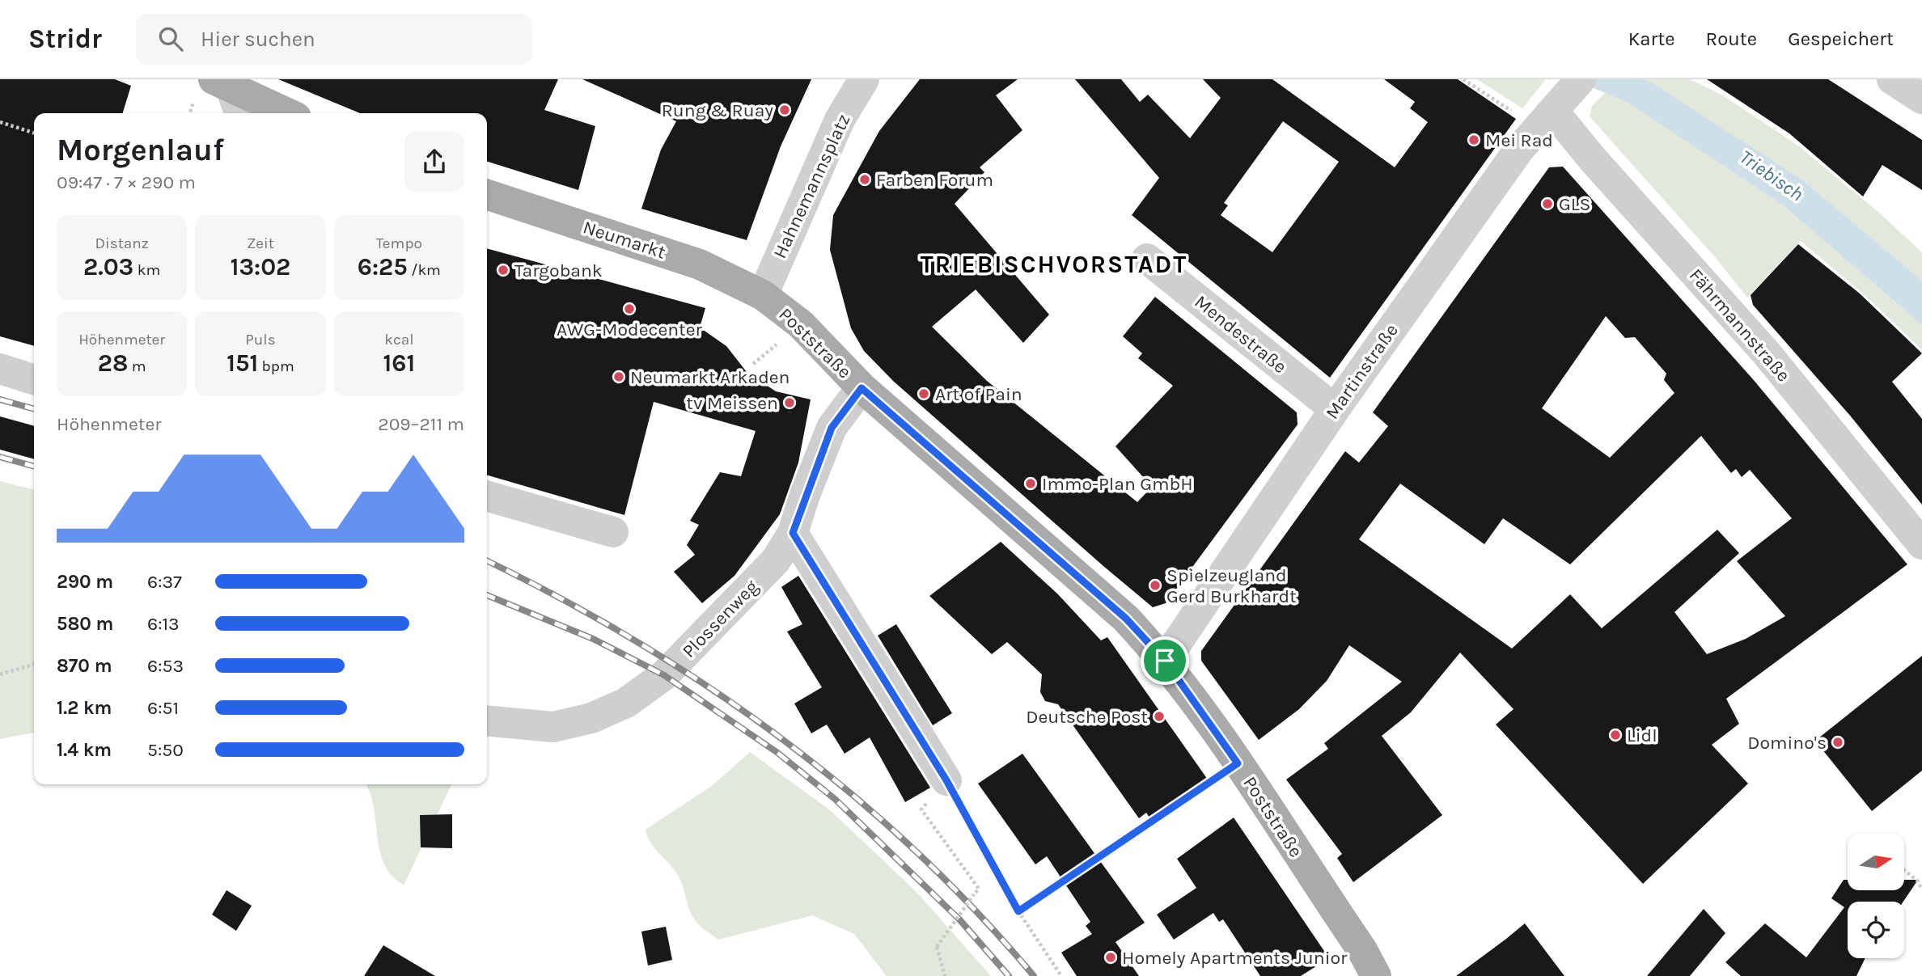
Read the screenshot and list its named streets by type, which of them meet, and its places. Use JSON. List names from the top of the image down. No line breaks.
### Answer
{"streets":{"main road":["Neumarkt","Poststraße"],"street":["Hahnemannsplatz","Fährmannstraße","Mendestraße","Martinstraße","Plossenweg"]},"crossings":[["Hahnemannsplatz","Neumarkt"],["Hahnemannsplatz","Poststraße"],["Neumarkt","Poststraße"],["Fährmannstraße","Martinstraße"],["Mendestraße","Martinstraße"],["Poststraße","Martinstraße"],["Poststraße","Plossenweg"]],"districts":["TRIEBISCHVORSTADT"],"water":["Triebisch"],"places":["Rung & Ruay","Mei Rad","Farben Forum","GLS","Targobank","AWG-Modecenter","Neumarkt Arkaden","Art of Pain","tv Meissen","Immo-Plan GmbH","Spielzeugland Gerd Burkhardt","Deutsche Post","Lidl","Domino's","Homely Apartments Junior"],"north":"right","page":{"header":"Stridr","search":"Hier suchen","nav":["Karte","Route","Gespeichert"],"heading":["Morgenlauf","09:47 · 7 × 290 m"],"stats":[["Distanz","2.03 km"],["Zeit","13:02"],["Tempo","6:25 /km"],["Höhenmeter","28 m"],["Puls","151 bpm"],["kcal","161"]],"chart":["Höhenmeter","209–211 m"],"list":[{"name":"290 m","note":"6:37"},{"name":"580 m","note":"6:13"},{"name":"870 m","note":"6:53"},{"name":"1.2 km","note":"6:51"},{"name":"1.4 km","note":"5:50"}]}}
